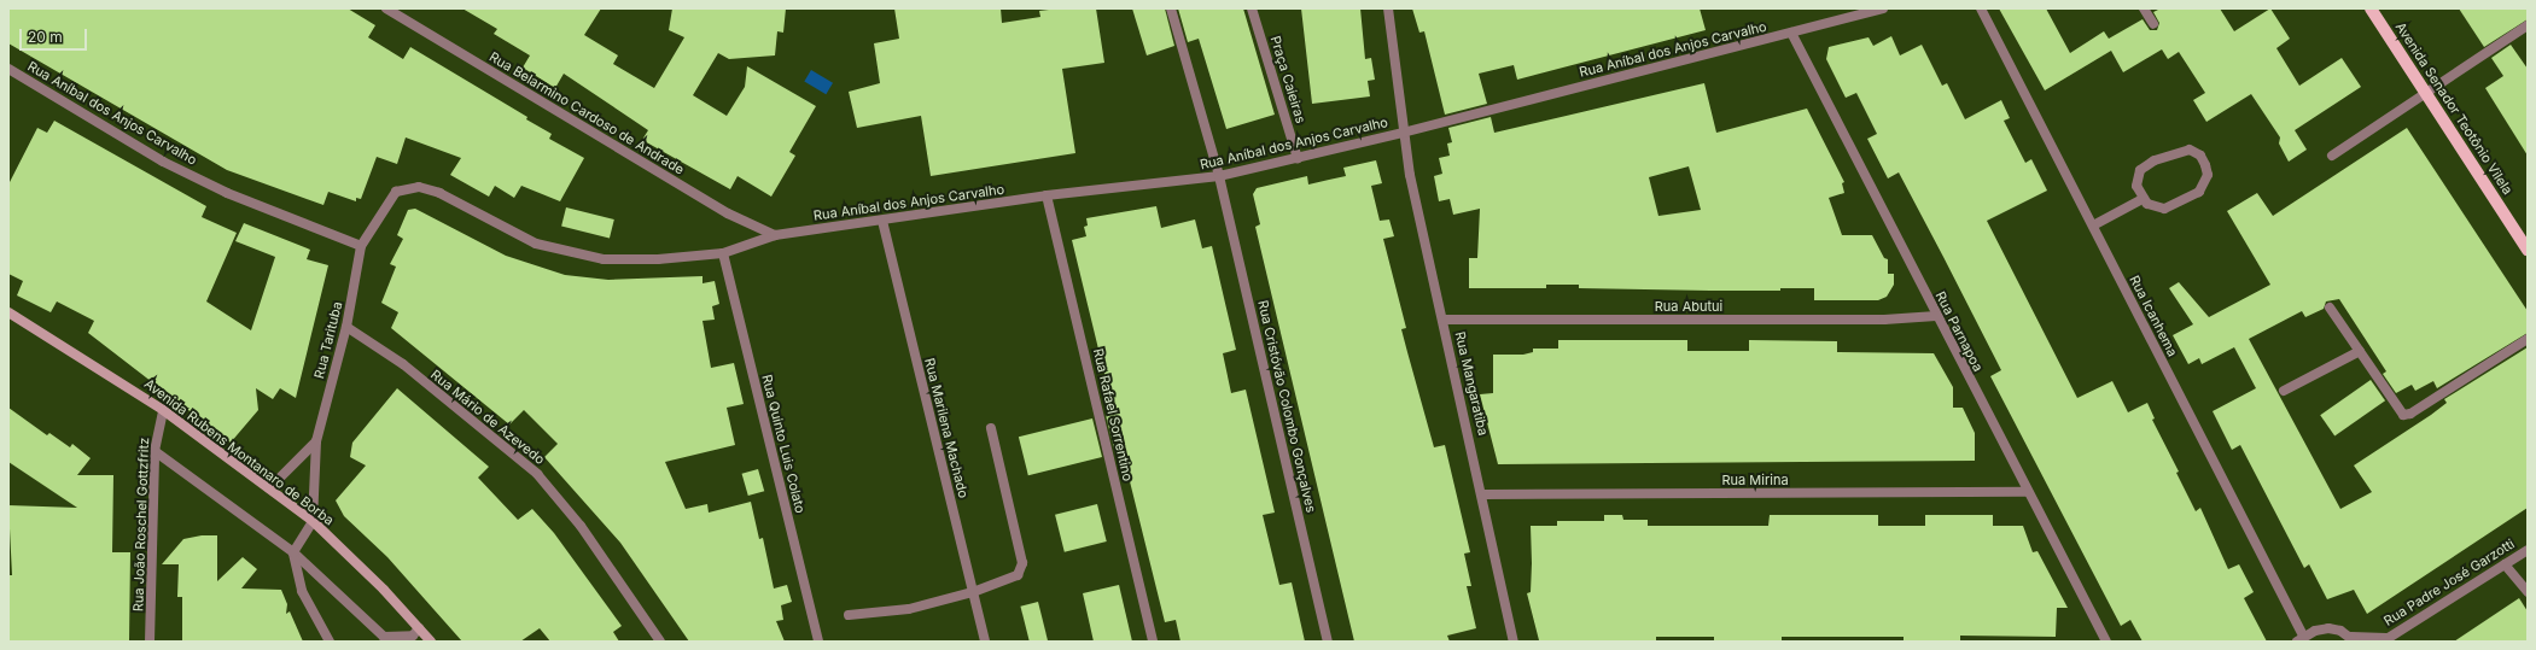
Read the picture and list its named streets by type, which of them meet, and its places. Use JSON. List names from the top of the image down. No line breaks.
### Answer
{"streets":{"main road":["Avenida Senador Teotônio Vilela"],"street":["Rua Aníbal dos Anjos Carvalho","Praça Caieiras","Rua Belarmino Cardoso de Andrade","Rua Abutui","Rua Icanhema","Rua Parnapoa","Rua Tarituba","Rua Mangaratiba","Rua Cristóvão Colombo Gonçalves","Rua Rafael Sorrentino","Rua Mário de Azevedo","Rua Marilena Machado","Rua Quinto Luis Colato","Avenida Rubens Montanaro de Borba","Rua Mirina","Rua João Roschel Gottzfritz","Rua Padre José Garzotti"]},"crossings":[["Rua Aníbal dos Anjos Carvalho","Praça Caieiras"],["Rua Aníbal dos Anjos Carvalho","Rua Belarmino Cardoso de Andrade"],["Rua Aníbal dos Anjos Carvalho","Rua Parnapoa"],["Rua Aníbal dos Anjos Carvalho","Rua Tarituba"],["Rua Aníbal dos Anjos Carvalho","Rua Mangaratiba"],["Rua Aníbal dos Anjos Carvalho","Rua Cristóvão Colombo Gonçalves"],["Rua Aníbal dos Anjos Carvalho","Rua Rafael Sorrentino"],["Rua Aníbal dos Anjos Carvalho","Rua Marilena Machado"],["Rua Aníbal dos Anjos Carvalho","Rua Quinto Luis Colato"],["Rua Abutui","Rua Parnapoa"],["Rua Abutui","Rua Mangaratiba"],["Rua Icanhema","Rua Padre José Garzotti"],["Rua Parnapoa","Rua Mirina"],["Rua Tarituba","Rua Mário de Azevedo"],["Rua Tarituba","Avenida Rubens Montanaro de Borba"],["Rua Mangaratiba","Rua Mirina"],["Avenida Rubens Montanaro de Borba","Rua João Roschel Gottzfritz"]],"scale_bar":"20 m"}
